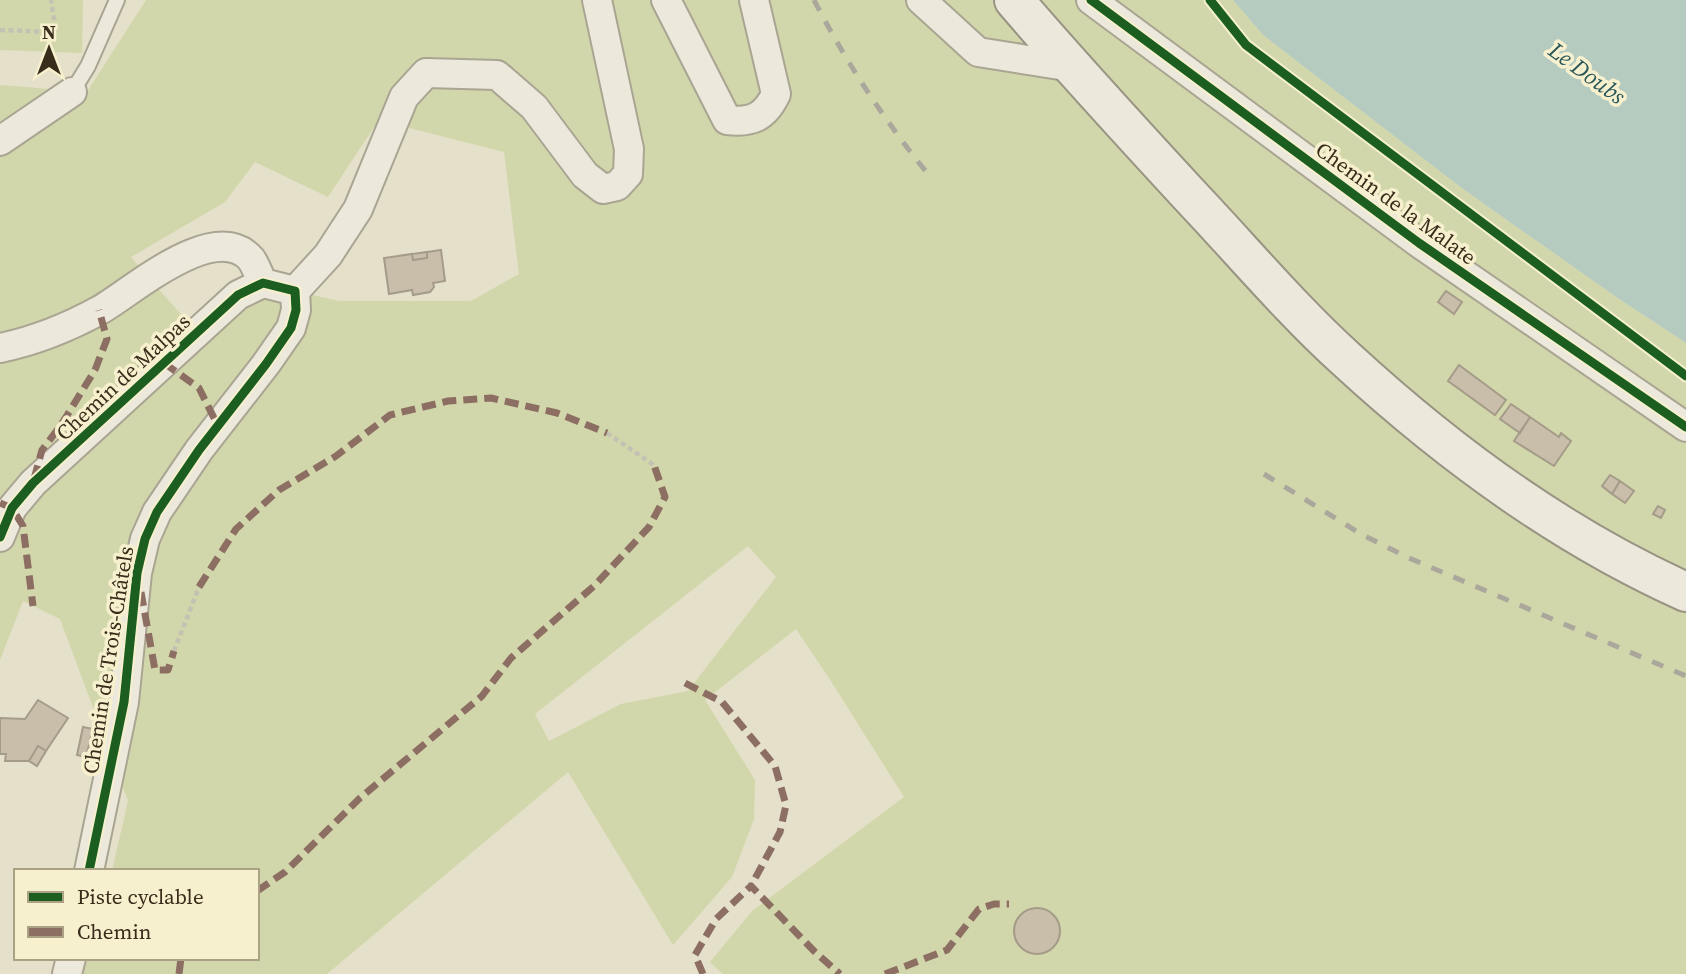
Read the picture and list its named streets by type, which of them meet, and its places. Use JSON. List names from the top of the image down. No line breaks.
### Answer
{"streets":{"street":["Chemin de la Malate","Chemin de Malpas","Chemin de Trois-Châtels"]},"water":["Le Doubs"],"legend":["Piste cyclable","Chemin"],"north":"top"}
